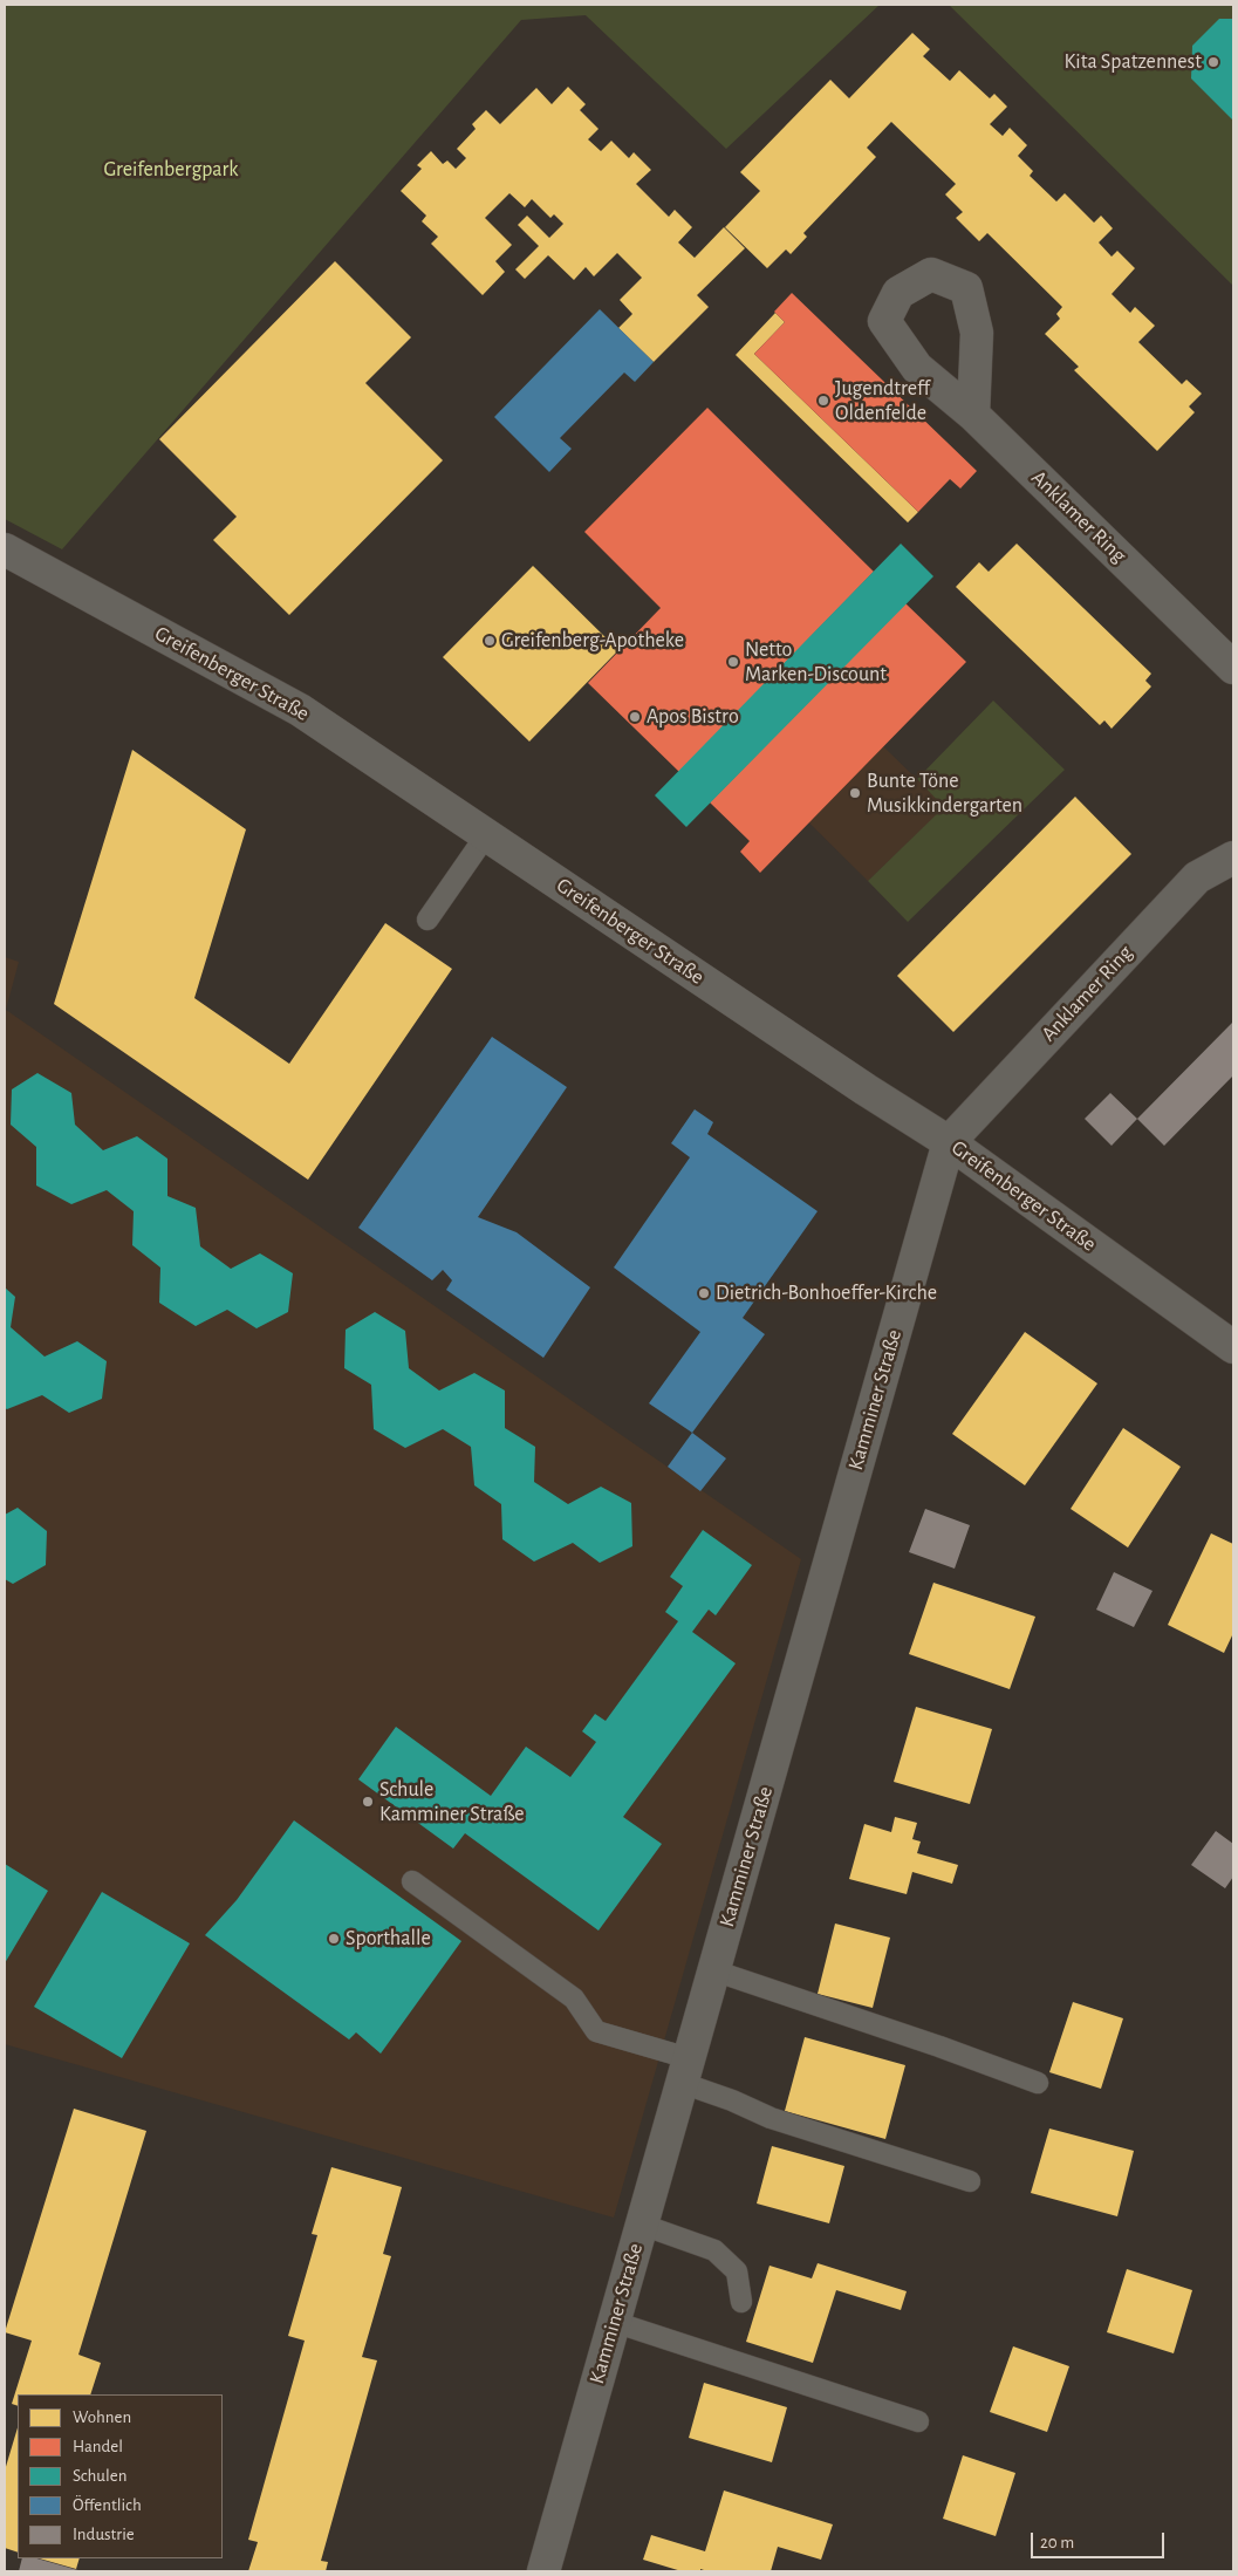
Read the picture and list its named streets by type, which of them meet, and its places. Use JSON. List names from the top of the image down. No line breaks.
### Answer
{"streets":{"street":["Anklamer Ring","Greifenberger Straße","Kamminer Straße"]},"crossings":[["Anklamer Ring","Greifenberger Straße"],["Anklamer Ring","Kamminer Straße"],["Greifenberger Straße","Kamminer Straße"]],"parks":["Greifenbergpark"],"places":["Kita Spatzennest","Jugendtreff Oldenfelde","Greifenberg-Apotheke","Netto Marken-Discount","Apos Bistro","Bunte Töne Musikkindergarten","Dietrich-Bonhoeffer-Kirche","Schule Kamminer Straße","Sporthalle"],"legend":["Wohnen","Handel","Schulen","Öffentlich","Industrie"],"scale_bar":"20 m"}
